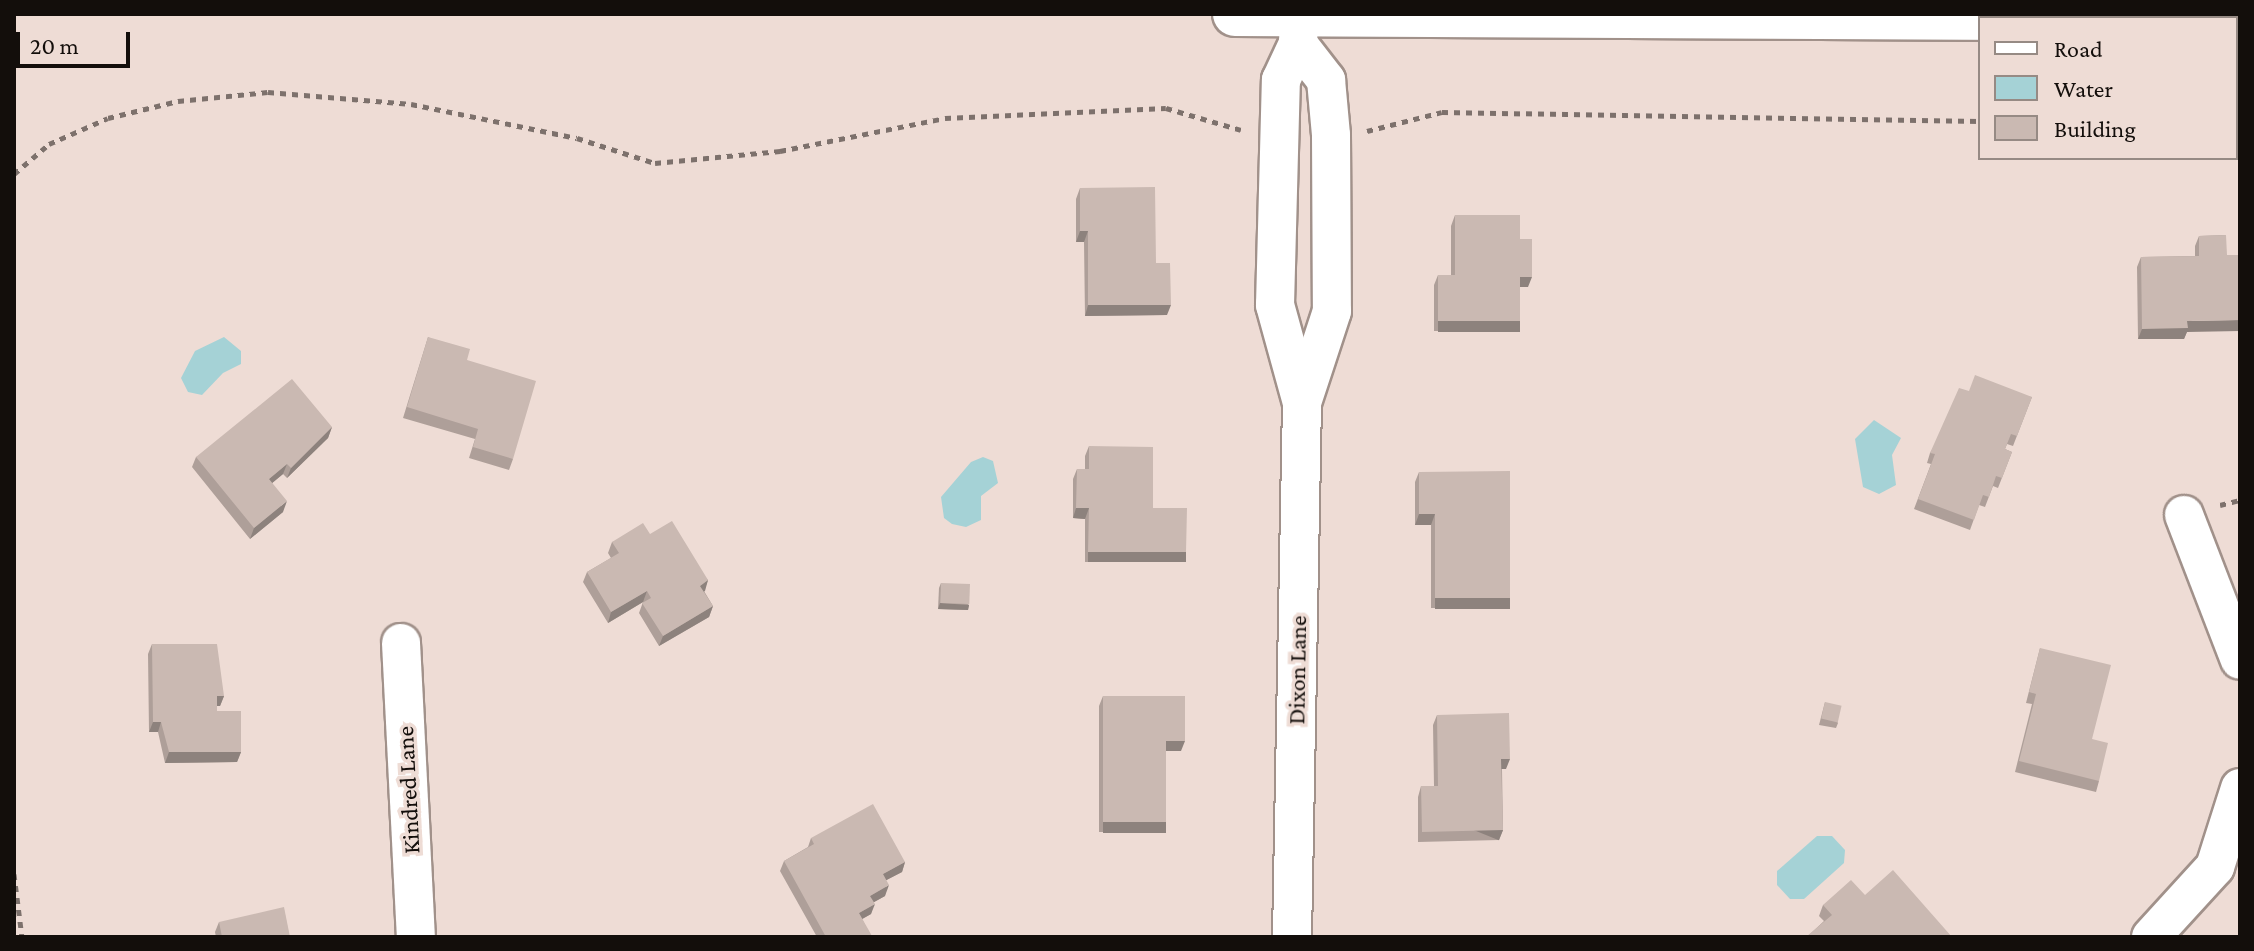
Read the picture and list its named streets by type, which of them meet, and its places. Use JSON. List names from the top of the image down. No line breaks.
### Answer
{"streets":{"street":["Dixon Lane","Kindred Lane"]},"legend":["Road","Water","Building"],"scale_bar":"20 m"}
